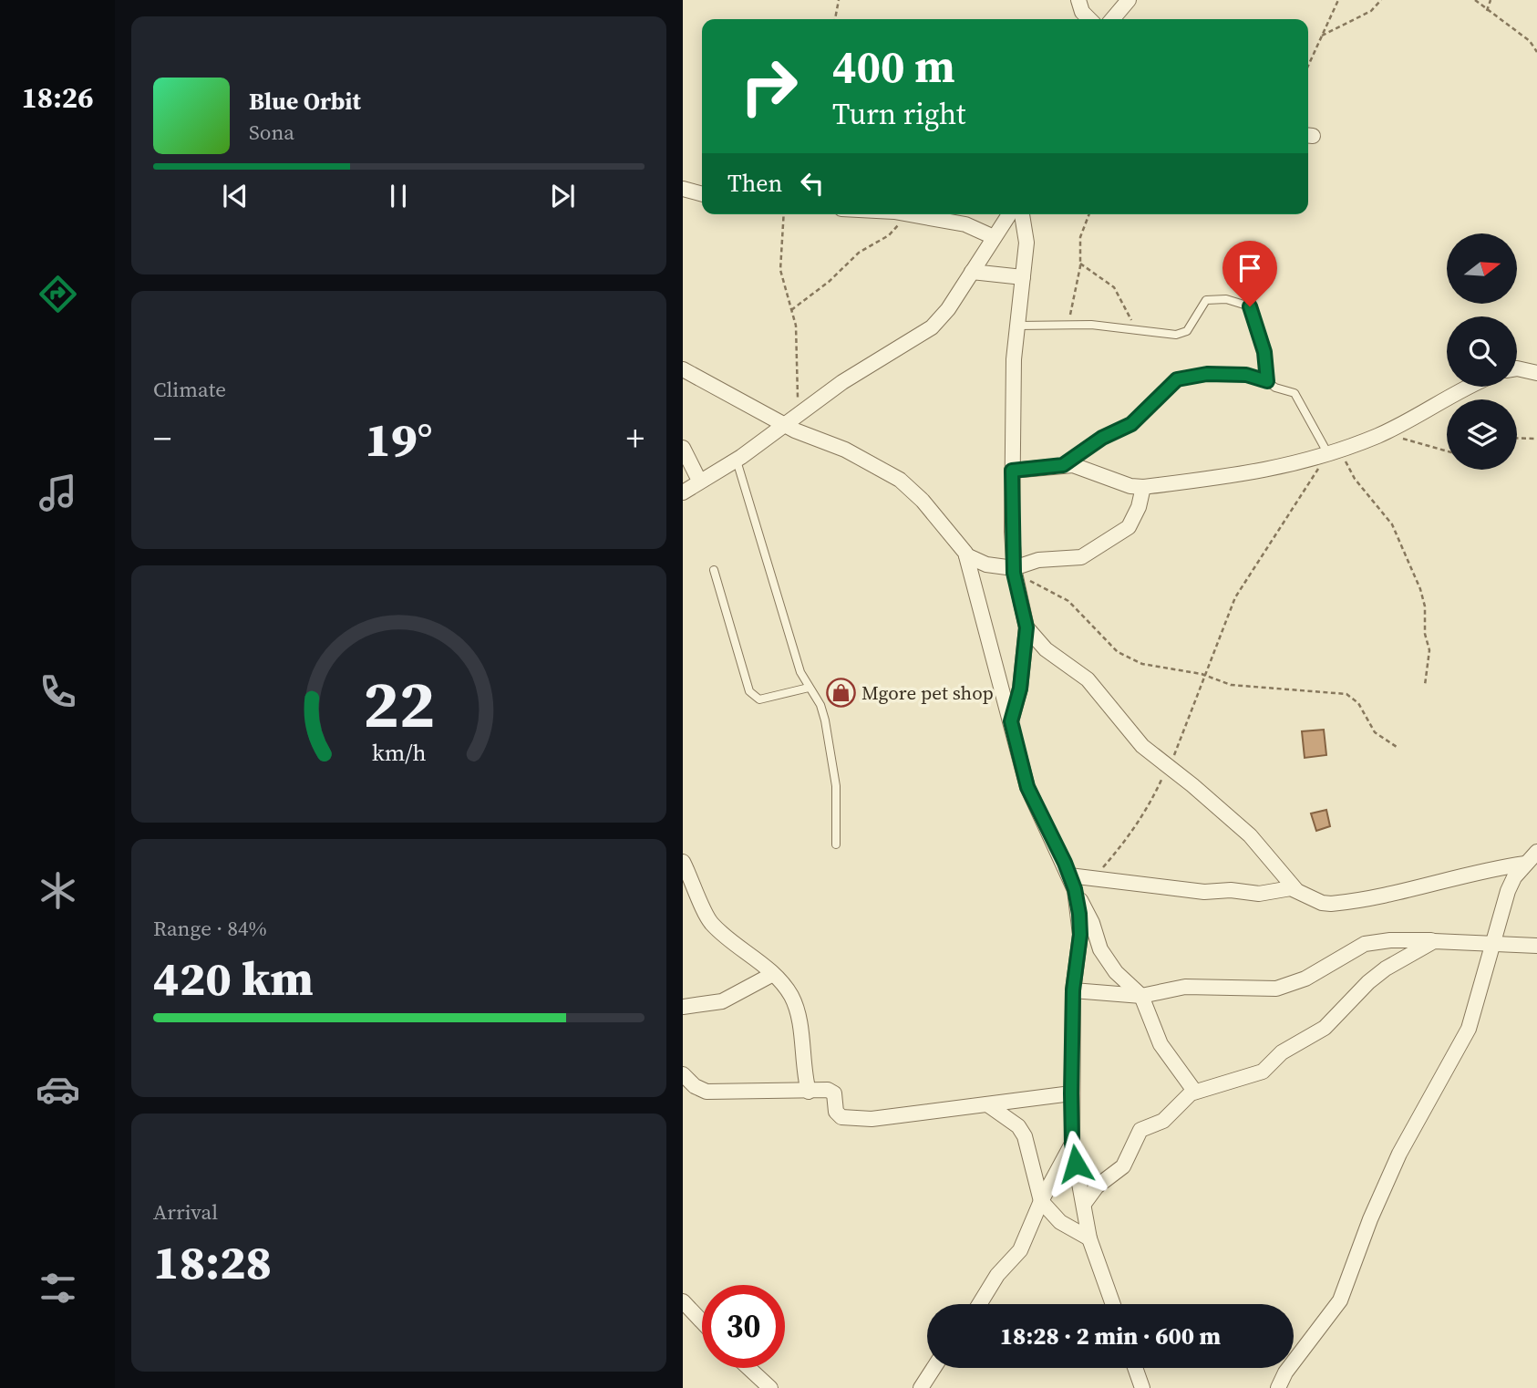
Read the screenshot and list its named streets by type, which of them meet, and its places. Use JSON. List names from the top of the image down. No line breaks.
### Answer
{"places":{"shop":["Mgore pet shop"]},"north":"right","page":{"tabs":"18:26","turn":["400 m","Turn right"],"song":["Blue Orbit","Sona"],"then":"Then","tile":["Climate",["Range · 84%","420 km"],["Arrival","18:28"]],"heat":["−","19°","+"],"limit":"30","trip":"18:28 · 2 min · 600 m","gauge":["22","km/h"]}}
